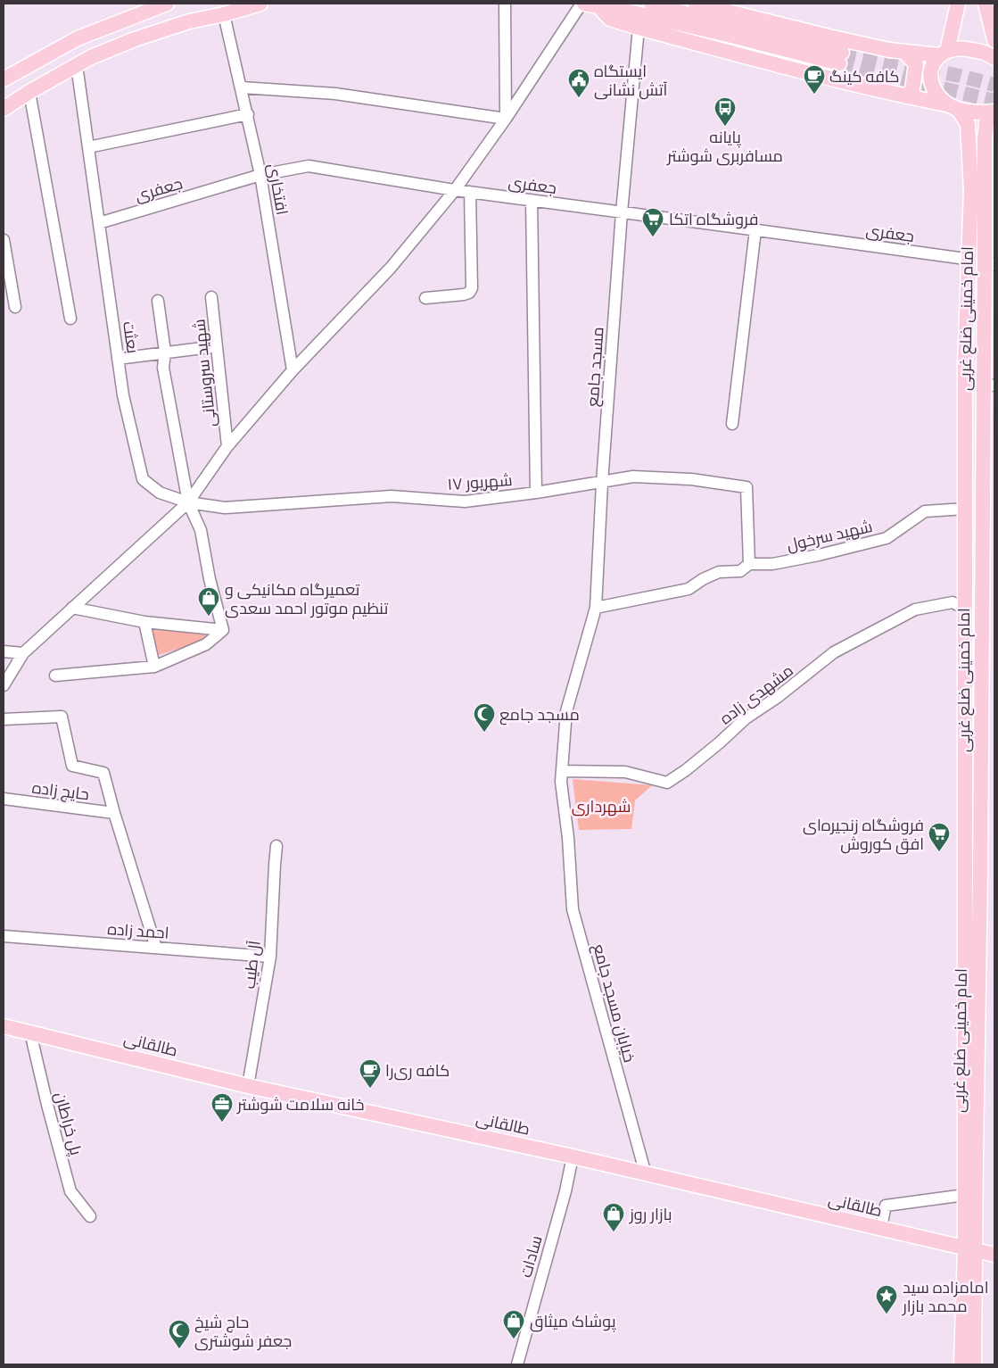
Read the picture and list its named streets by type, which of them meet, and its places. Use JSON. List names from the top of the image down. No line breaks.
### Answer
{"streets":{"main road":["امام خمینی ضلع غربی","طالقانی"],"street":["جعفری","افتخاری","بعثت","مسجد جامع","شهید سروستانی","۱۷ شهریور","شهید سرخول","مشهدی زاده","حایج زاده","احمد زاده","آل طیب","خیابان مسجد جامع","پل خراطان","سادات"]},"crossings":[["جعفری","افتخاری"],["جعفری","امام خمینی ضلع غربی"],["جعفری","بعثت"],["جعفری","مسجد جامع"],["امام خمینی ضلع غربی","شهید سرخول"],["امام خمینی ضلع غربی","مشهدی زاده"],["امام خمینی ضلع غربی","طالقانی"],["بعثت","۱۷ شهریور"],["مسجد جامع","۱۷ شهریور"],["مسجد جامع","مشهدی زاده"],["مسجد جامع","خیابان مسجد جامع"],["۱۷ شهریور","شهید سرخول"],["احمد زاده","آل طیب"],["آل طیب","طالقانی"],["خیابان مسجد جامع","طالقانی"],["طالقانی","پل خراطان"],["طالقانی","سادات"]],"parks":["شهرداری"],"places":{"cafe":["کافه کینگ","کافه‌ ری‌را"],"public building":["ایستگاه آتش نشانی"],"bus stop":["پایانه مسافربری شوشتر"],"supermarket":["فروشگاه اتکا","فروشگاه زنجیره‌ای افق کوروش"],"shop":["تعمیرگاه مکانیکی و تنظیم موتور احمد سعدی","بازار روز","پوشاک میثاق"],"mosque":["مسجد جامع","حاج شیخ جعفر شوشتری"],"office":["خانه سلامت شوشتر"],"place":["امامزاده سید محمد بازار"]}}
